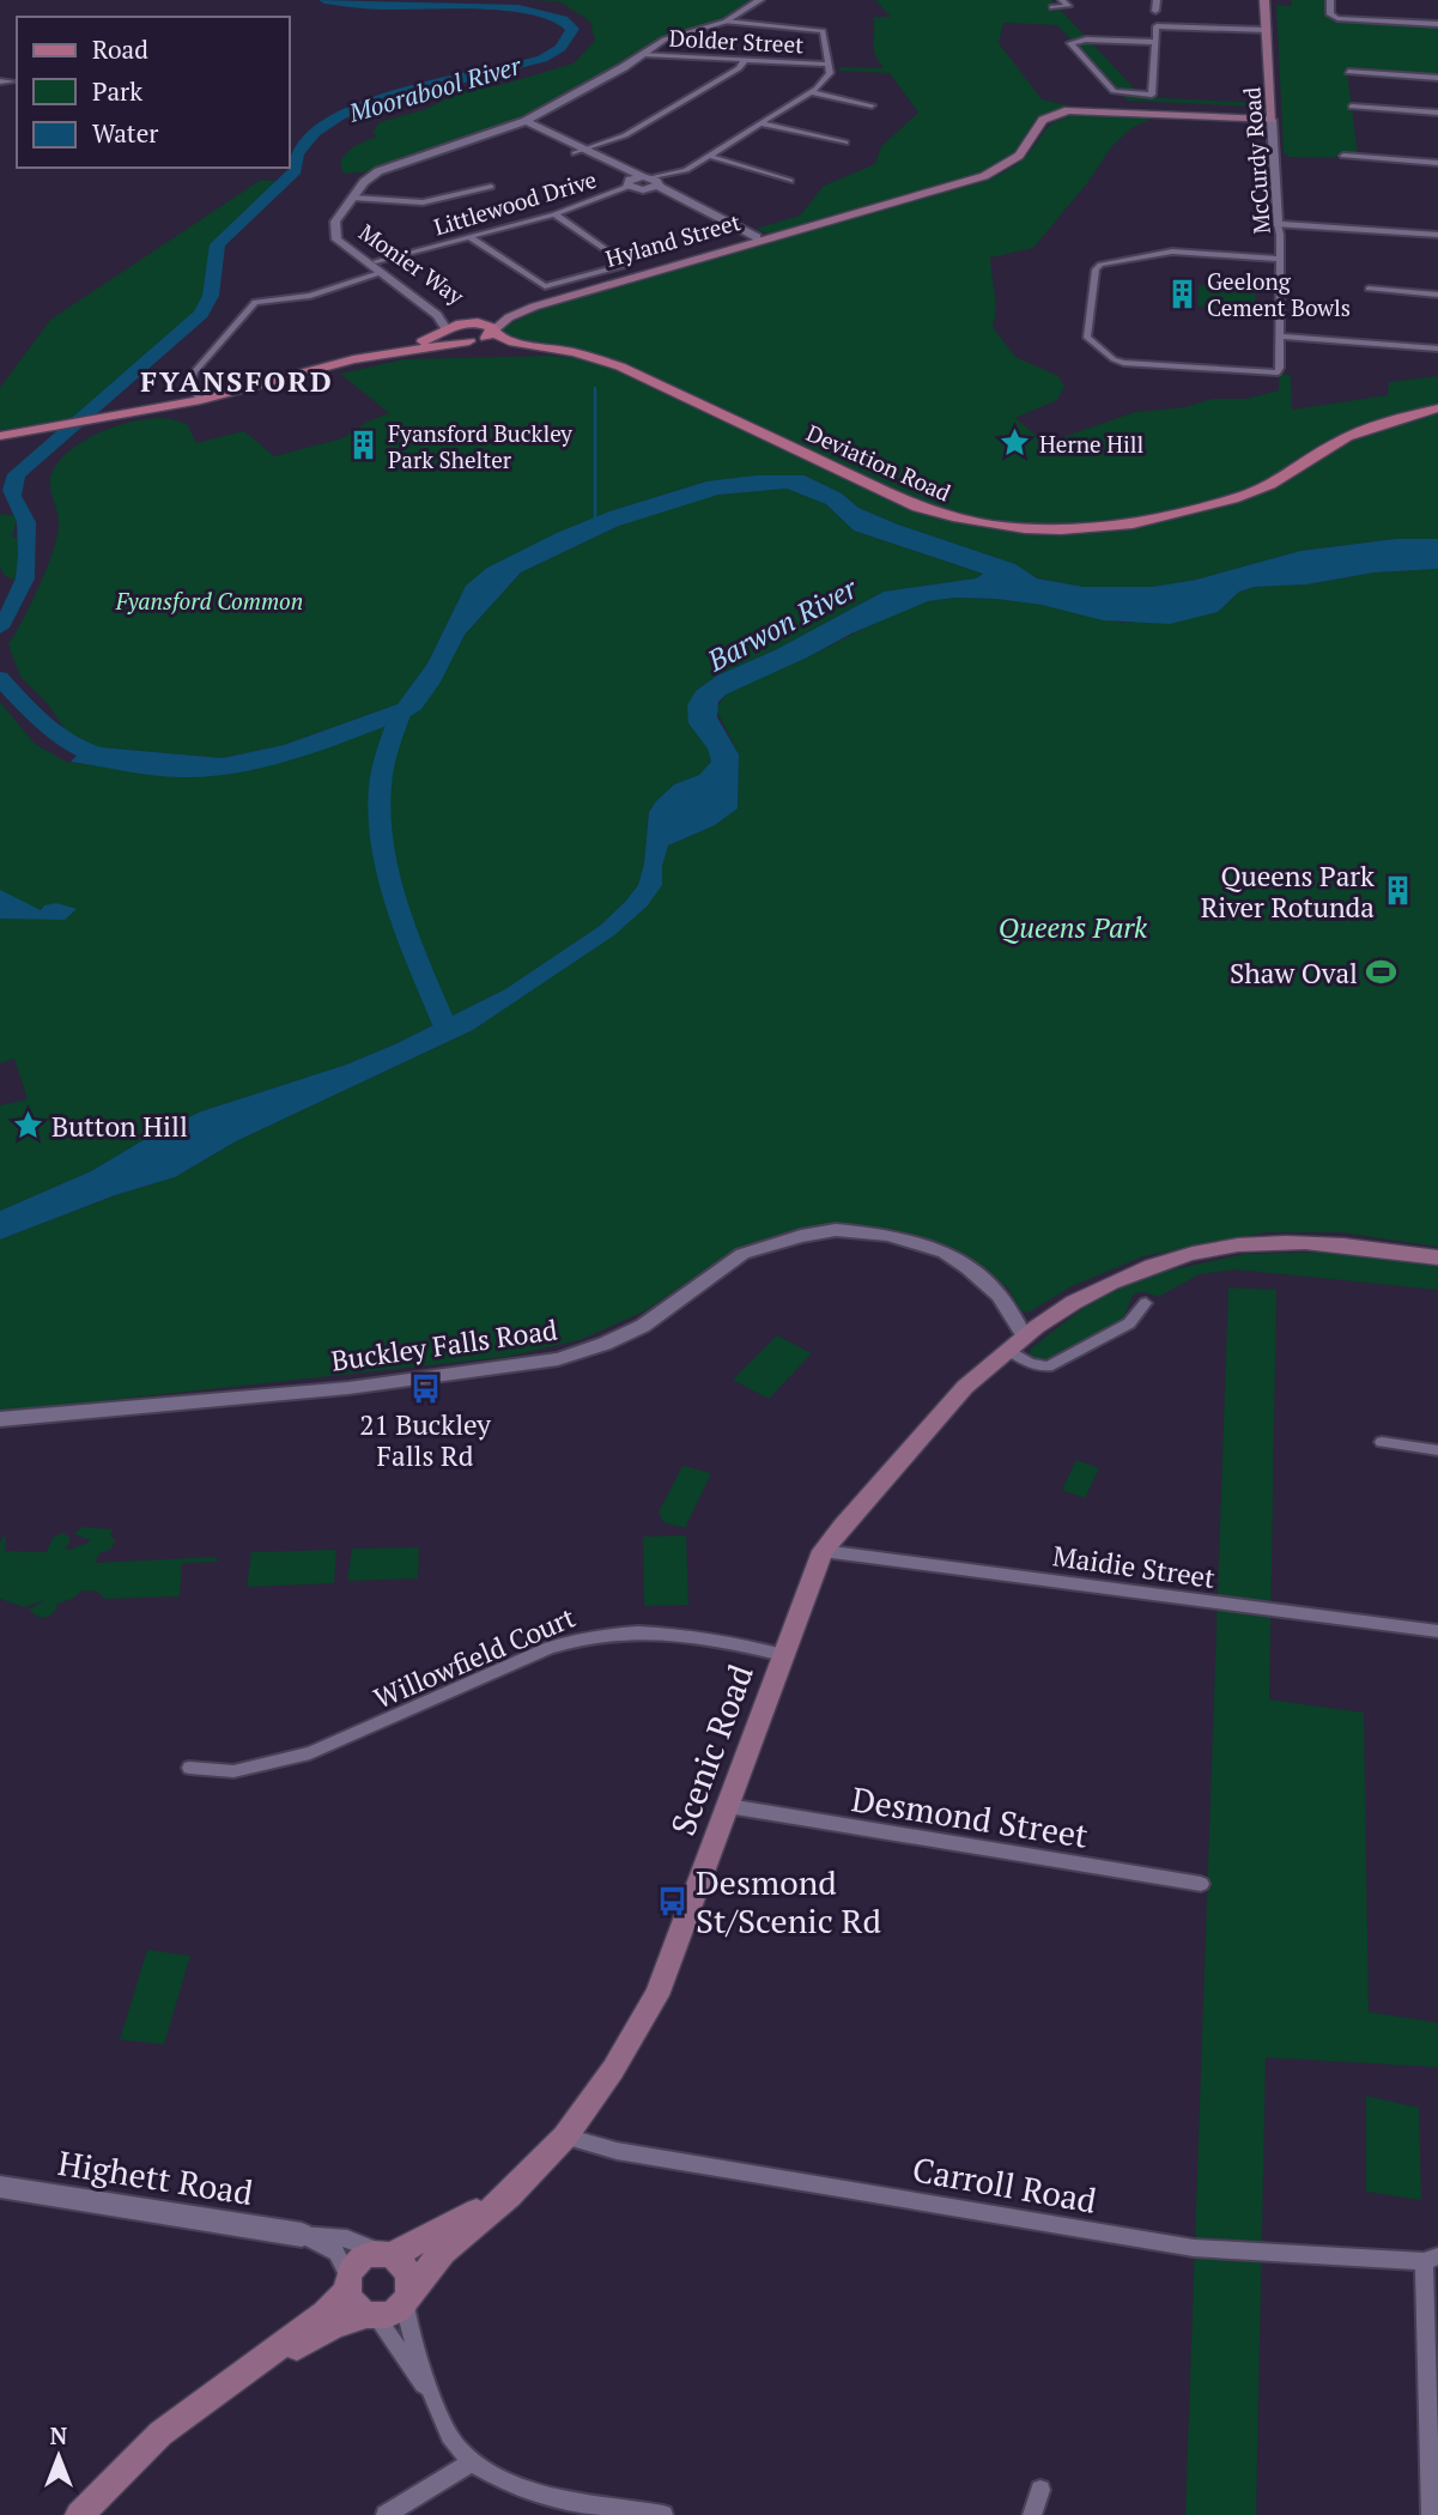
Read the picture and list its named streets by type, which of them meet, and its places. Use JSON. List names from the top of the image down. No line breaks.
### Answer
{"streets":{"main road":["McCurdy Road","Hyland Street","Deviation Road","Scenic Road"],"street":["Dolder Street","Littlewood Drive","Monier Way","Buckley Falls Road","Maidie Street","Willowfield Court","Desmond Street","Highett Road","Carroll Road"]},"crossings":[["McCurdy Road","Hyland Street"],["Littlewood Drive","Monier Way"],["Hyland Street","Monier Way"],["Hyland Street","Deviation Road"],["Monier Way","Deviation Road"],["Buckley Falls Road","Scenic Road"],["Maidie Street","Scenic Road"],["Willowfield Court","Scenic Road"],["Scenic Road","Desmond Street"],["Scenic Road","Highett Road"],["Scenic Road","Carroll Road"]],"districts":["FYANSFORD"],"water":["Moorabool River","Barwon River"],"parks":["Fyansford Common","Queens Park"],"places":{"building":["Geelong Cement Bowls","Fyansford Buckley Park Shelter","Queens Park River Rotunda"],"place":["Herne Hill","Button Hill"],"sports":["Shaw Oval"],"bus stop":["21 Buckley Falls Rd","Desmond St/Scenic Rd"]},"legend":["Road","Park","Water"],"north":"top"}
